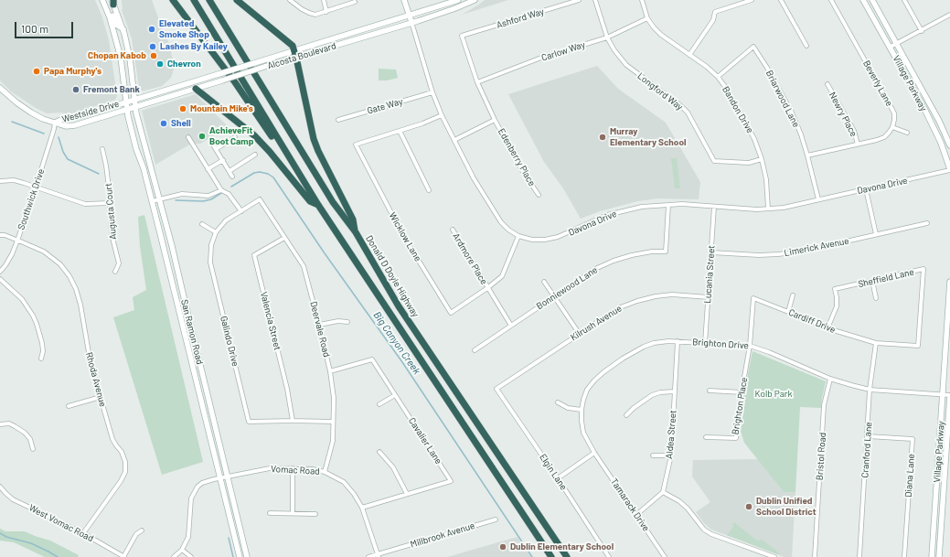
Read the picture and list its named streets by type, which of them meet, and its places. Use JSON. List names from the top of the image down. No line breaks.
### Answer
{"streets":{"highway":["Donald D Doyle Highway"],"main road":["Alcosta Boulevard","Village Parkway","Westside Drive","Davona Drive","San Ramon Road"],"street":["Ashford Way","Carlow Way","Beverly Lane","Longford Way","Briarwood Lane","Gate Way","Bandon Drive","Newry Place","Edenberry Place","Southwick Drive","Augusta Court","Wicklow Lane","Limerick Avenue","Ardmore Place","Lucania Street","Sheffield Lane","Bonniewood Lane","Valencia Street","Cardiff Drive","Kilrush Avenue","Deervale Road","Galindo Drive","Brighton Drive","Rhoda Avenue","Brighton Place","Aldea Street","Cavalier Lane","Cranford Lane","Bristol Road","Vomac Road","Elgin Lane","Diana Lane","Tamarack Drive","West Vomac Road","Millbrook Avenue"]},"crossings":[["Ashford Way","Edenberry Place"],["Carlow Way","Longford Way"],["Carlow Way","Bandon Drive"],["Carlow Way","Edenberry Place"],["Alcosta Boulevard","Westside Drive"],["Alcosta Boulevard","Davona Drive"],["Alcosta Boulevard","San Ramon Road"],["Village Parkway","Davona Drive"],["Village Parkway","Brighton Drive"],["Longford Way","Bandon Drive"],["Briarwood Lane","Bandon Drive"],["Briarwood Lane","Davona Drive"],["Gate Way","Davona Drive"],["Bandon Drive","Davona Drive"],["Westside Drive","Southwick Drive"],["Westside Drive","San Ramon Road"],["Davona Drive","Wicklow Lane"],["Davona Drive","Lucania Street"],["Davona Drive","Bonniewood Lane"],["Southwick Drive","Rhoda Avenue"],["Wicklow Lane","Ardmore Place"],["Limerick Avenue","Lucania Street"],["Ardmore Place","Bonniewood Lane"],["Lucania Street","Kilrush Avenue"],["Lucania Street","Brighton Drive"],["Sheffield Lane","Cardiff Drive"],["Valencia Street","Deervale Road"],["Valencia Street","Galindo Drive"],["Cardiff Drive","Brighton Drive"],["Cardiff Drive","Brighton Place"],["Cardiff Drive","Cranford Lane"],["Kilrush Avenue","Elgin Lane"],["Deervale Road","Galindo Drive"],["Deervale Road","Cavalier Lane"],["Deervale Road","Vomac Road"],["San Ramon Road","Vomac Road"],["Brighton Drive","Brighton Place"],["Brighton Drive","Aldea Street"],["Brighton Drive","Cranford Lane"],["Brighton Drive","Bristol Road"],["Brighton Drive","Tamarack Drive"],["Rhoda Avenue","West Vomac Road"],["Cavalier Lane","Vomac Road"],["Cranford Lane","Diana Lane"],["Vomac Road","Millbrook Avenue"]],"water":["Big Canyon Creek"],"parks":["Kolb Park"],"places":["Elevated Smoke Shop","Lashes By Kailey","Chopan Kabob","Chevron","Papa Murphy's","Fremont Bank","Mountain Mike's","Shell","AchieveFit Boot Camp","Murray Elementary School","Dublin Unified School District","Dublin Elementary School"],"scale_bar":"100 m"}
